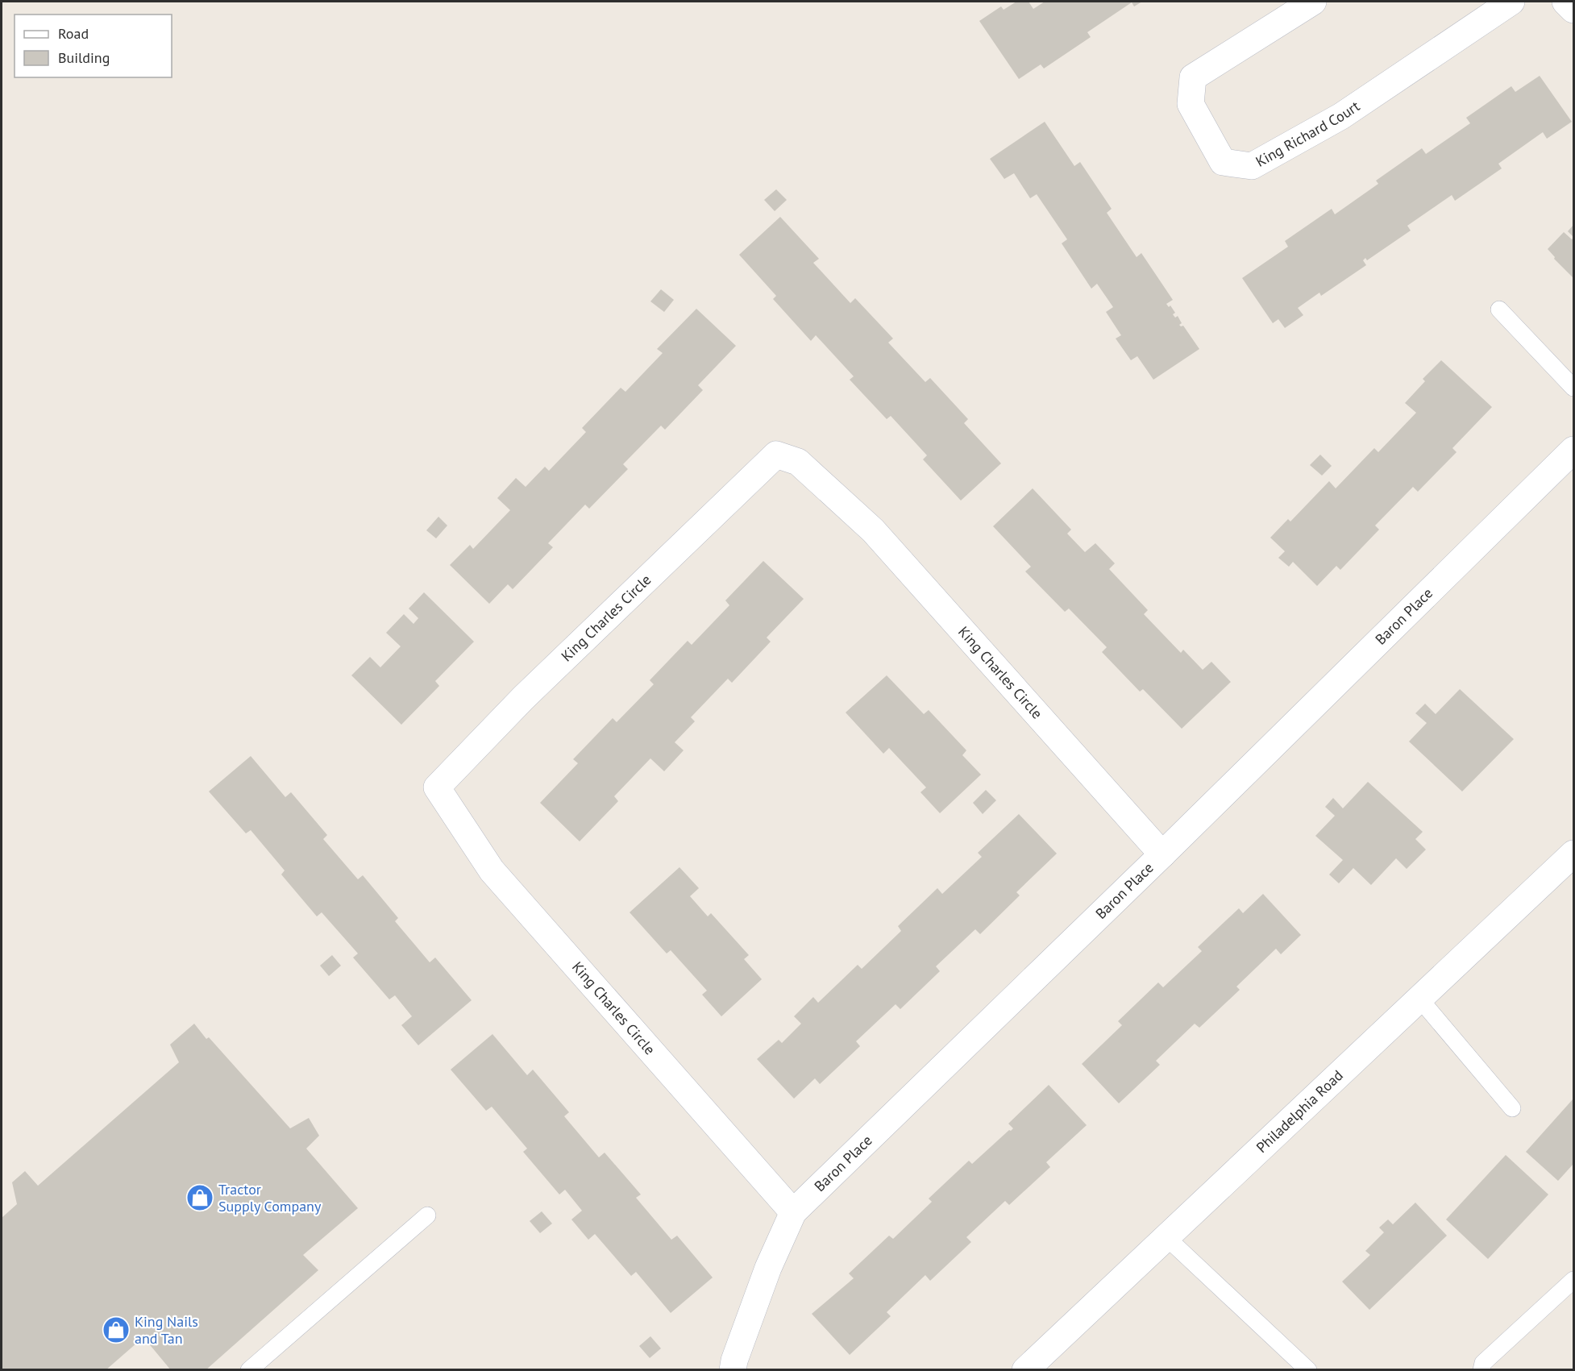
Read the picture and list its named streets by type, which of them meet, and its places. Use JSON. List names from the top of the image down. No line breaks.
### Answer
{"streets":{"street":["King Richard Court","Baron Place","King Charles Circle","Philadelphia Road"]},"crossings":[["Baron Place","King Charles Circle"]],"places":{"shop":["Tractor Supply Company","King Nails and Tan"]},"legend":["Road","Building"]}
